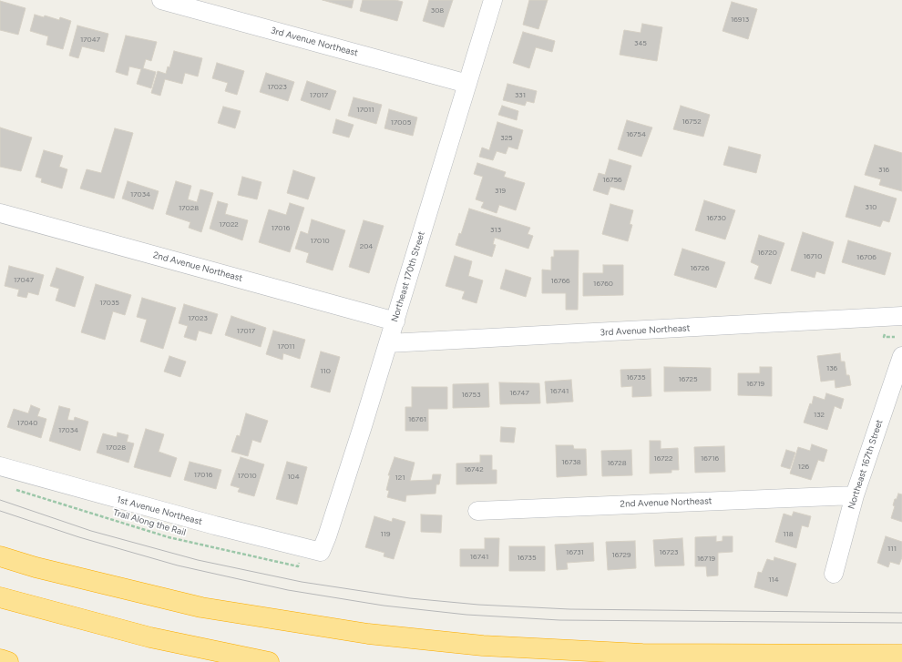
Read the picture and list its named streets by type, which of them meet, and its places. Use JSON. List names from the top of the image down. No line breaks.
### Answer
{"streets":{"street":["3rd Avenue Northeast","2nd Avenue Northeast","Northeast 170th Street","Northeast 167th Street","1st Avenue Northeast"],"path":["Trail Along the Rail"]},"crossings":[["3rd Avenue Northeast","Northeast 170th Street"],["2nd Avenue Northeast","Northeast 170th Street"],["2nd Avenue Northeast","Northeast 167th Street"],["Northeast 170th Street","1st Avenue Northeast"]],"house_numbers":["308","16913","17047","345","17023","17017","331","17011","16752","17005","16754","325","316","16756","319","17034","310","17028","16730","17022","17016","313","17010","204","16720","16710","16706","16726","17047","16766","16760","17035","17023","17017","17011","136","110","16735","16725","16719","16741","16747","16753","132","16761","17040","17034","17028","16722","16716","16738","16728","126","16742","17016","17010","104","121","119","118","111","16731","16723","16729","16741","16735","16719","114"]}
